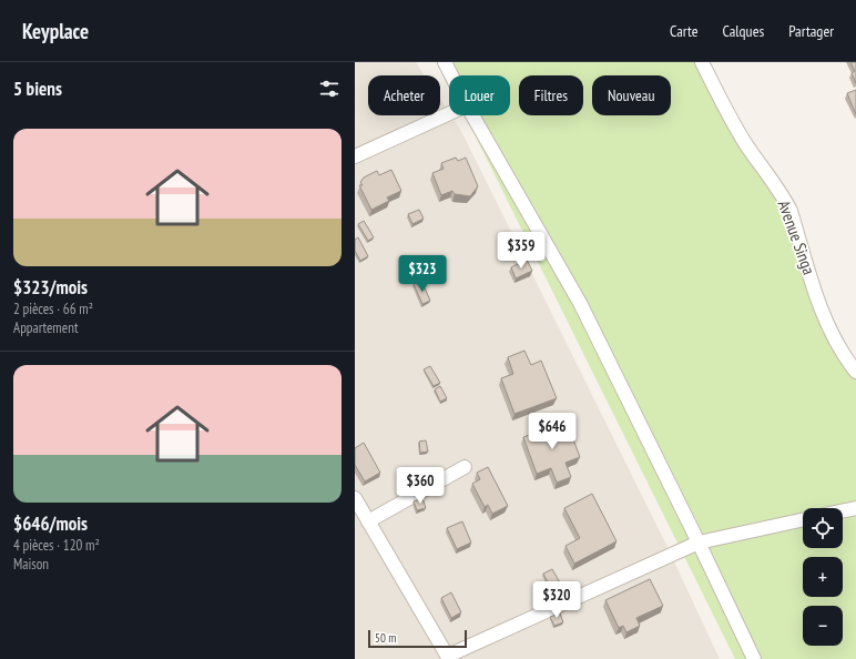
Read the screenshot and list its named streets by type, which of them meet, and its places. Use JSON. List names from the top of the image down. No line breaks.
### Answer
{"streets":{"street":["Avenue Singa"]},"scale_bar":"50 m","page":{"header":"Keyplace","nav":["Carte","Calques","Partager"],"heading":"5 biens","chip":["Acheter","Louer","Filtres","Nouveau"],"list":[{"name":"$323/mois","note":"2 pièces · 66 m² · Appartement"},{"name":"$646/mois","note":"4 pièces · 120 m² · Maison"}],"price":["$359","$323","$646","$360","$320"],"map_buttons":["+","−"],"scale":"50 m"}}
